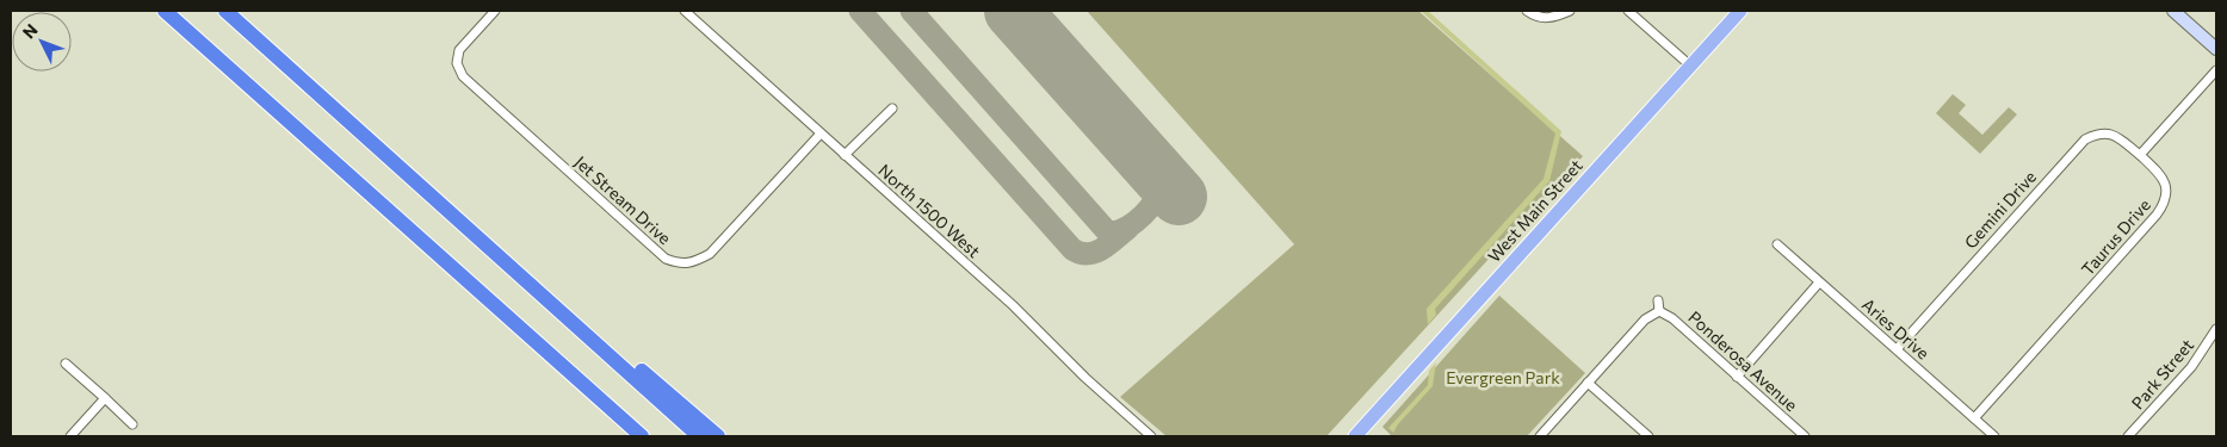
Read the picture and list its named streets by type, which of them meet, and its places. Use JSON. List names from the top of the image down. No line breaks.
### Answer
{"streets":{"main road":["West Main Street"],"street":["Jet Stream Drive","Gemini Drive","North 1500 West","Taurus Drive","Aries Drive","Ponderosa Avenue","Park Street"]},"crossings":[["Jet Stream Drive","North 1500 West"],["Gemini Drive","Taurus Drive"],["Gemini Drive","Aries Drive"],["Taurus Drive","Aries Drive"]],"parks":["Evergreen Park"],"north":"top left"}
